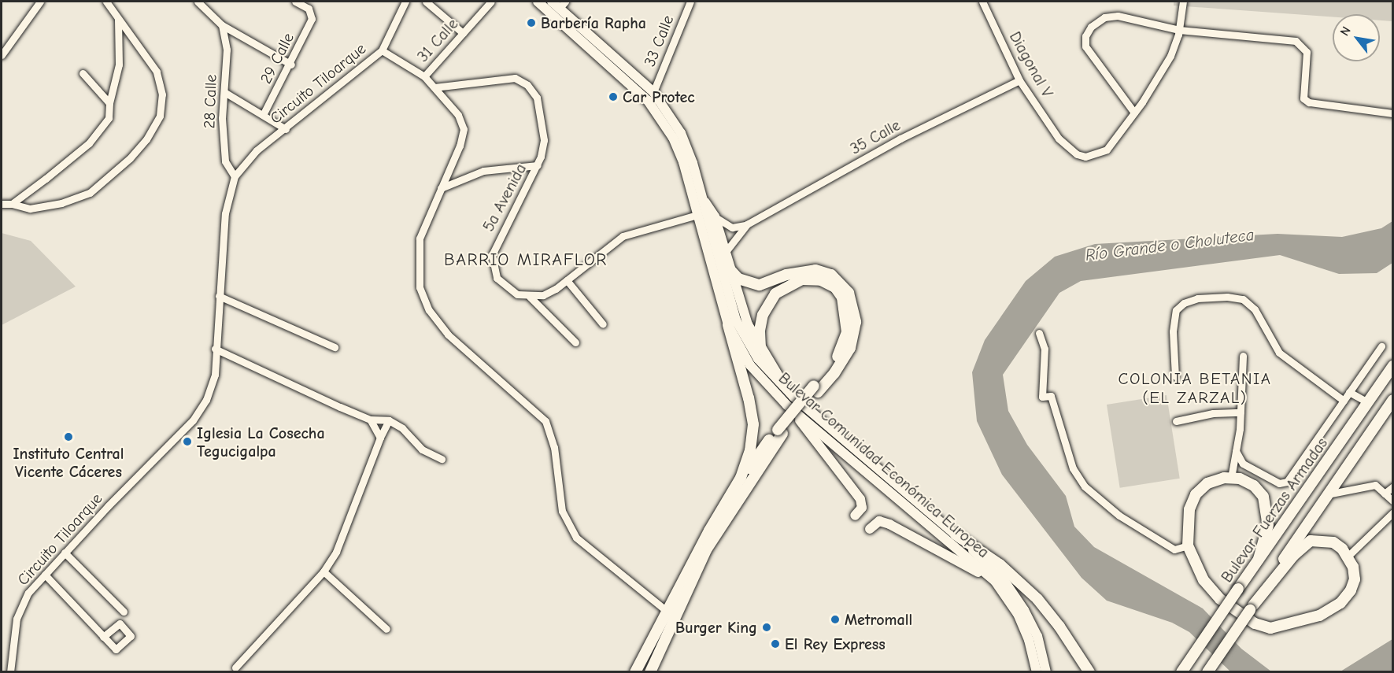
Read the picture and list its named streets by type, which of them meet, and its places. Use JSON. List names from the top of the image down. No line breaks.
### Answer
{"streets":{"highway":["Bulevar Fuerzas Armadas"],"main road":["Bulevar Comunidad Económica Europea"],"street":["31 Calle","33 Calle","29 Calle","Diagonal V","Circuito Tiloarque","28 Calle","35 Calle","5a Avenida"]},"crossings":[["31 Calle","Circuito Tiloarque"],["33 Calle","Bulevar Comunidad Económica Europea"],["Diagonal V","35 Calle"],["Circuito Tiloarque","28 Calle"],["Circuito Tiloarque","5a Avenida"]],"districts":["BARRIO MIRAFLOR","COLONIA BETANIA (EL ZARZAL)"],"water":["Río Grande o Choluteca"],"places":["Barbería Rapha","Car Protec","Instituto Central Vicente Cáceres","Iglesia La Cosecha Tegucigalpa","Metromall","Burger King","El Rey Express"],"north":"top left"}
